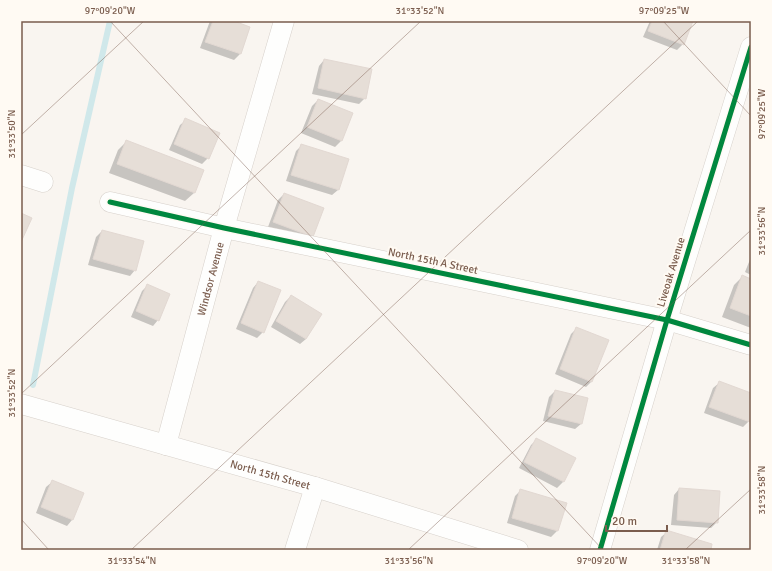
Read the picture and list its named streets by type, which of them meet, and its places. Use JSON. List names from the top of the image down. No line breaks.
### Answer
{"streets":{"street":["North 15th A Street","Liveoak Avenue","Windsor Avenue","North 15th Street"]},"crossings":[["North 15th A Street","Liveoak Avenue"],["North 15th A Street","Windsor Avenue"],["Windsor Avenue","North 15th Street"]],"scale_bar":"20 m","coordinates":["97°09'20\"W","31°33'52\"N","97°09'25\"W","31°33'50\"N","31°33'56\"N","31°33'58\"N","31°33'54\"N"]}
